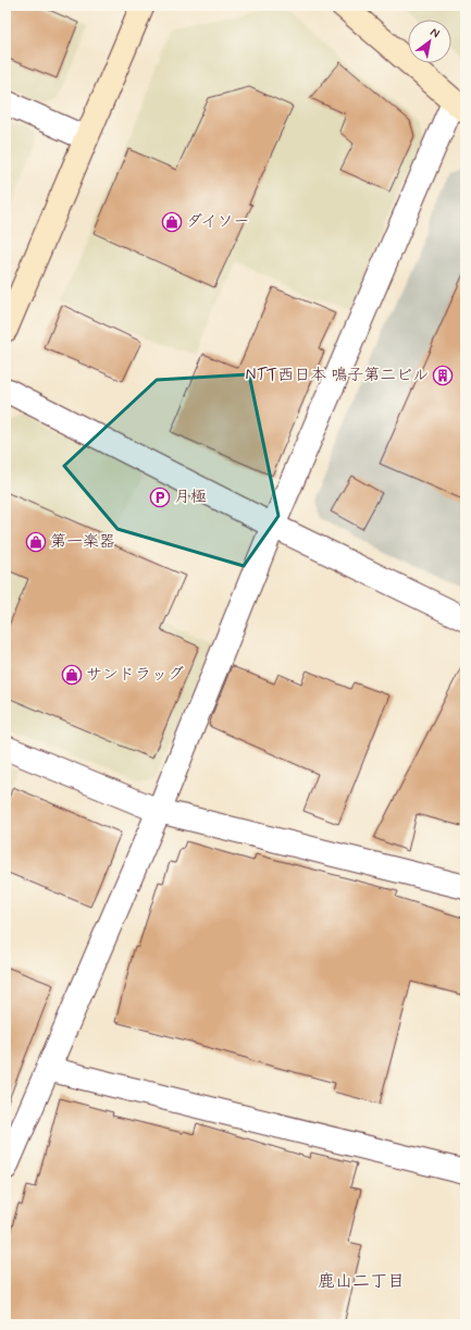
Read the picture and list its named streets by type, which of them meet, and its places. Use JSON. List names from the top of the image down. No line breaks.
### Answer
{"districts":["鹿山二丁目"],"places":{"shop":["ダイソー","第一楽器","サンドラッグ"],"building":["NTT西日本 鳴子第二ビル"],"parking":["月極"]},"north":"top right"}
